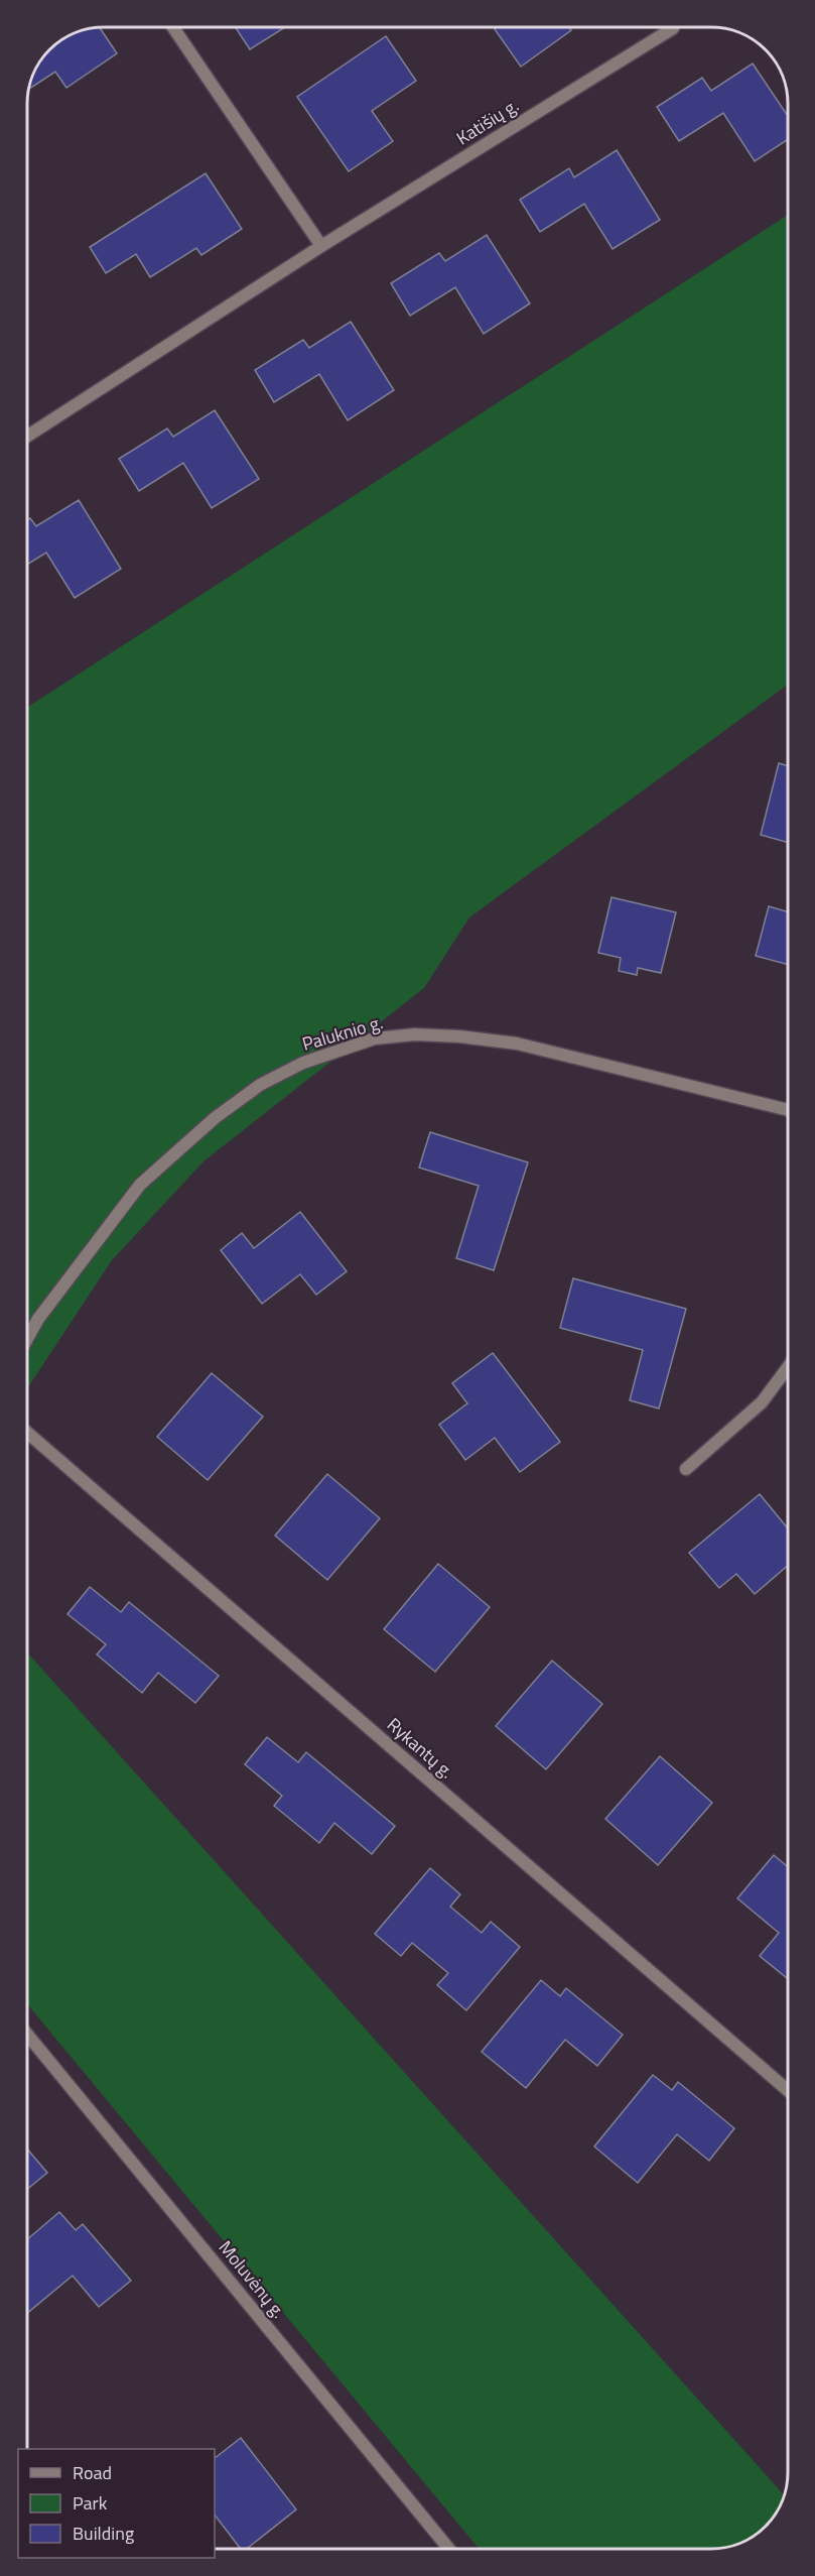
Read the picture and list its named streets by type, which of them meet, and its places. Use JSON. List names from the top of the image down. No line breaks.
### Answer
{"streets":{"street":["Katišių g.","Paluknio g.","Rykantų g.","Moluvėnų g."]},"legend":["Road","Park","Building"]}
